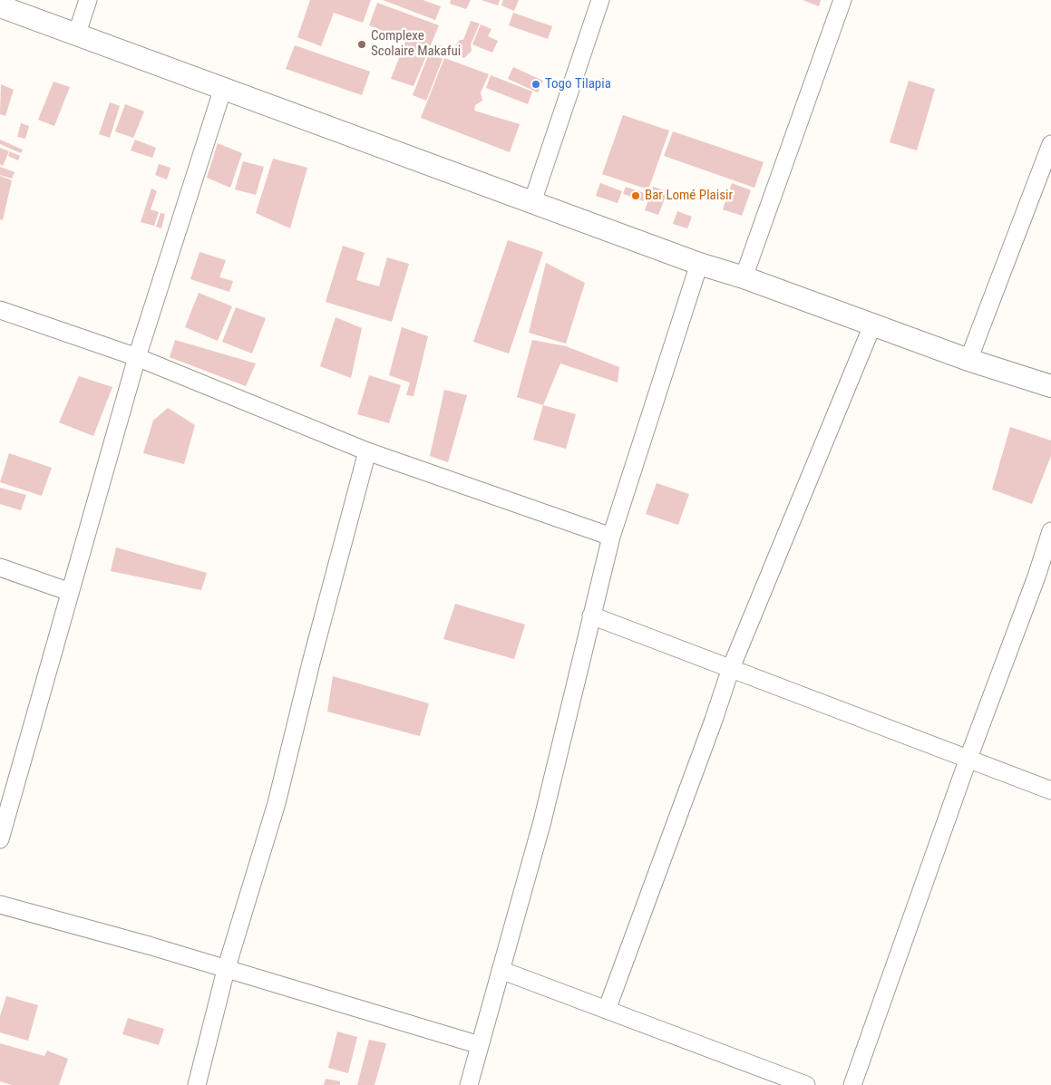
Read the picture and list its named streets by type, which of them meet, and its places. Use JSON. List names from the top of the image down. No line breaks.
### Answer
{"places":["Complexe Scolaire Makafui","Togo Tilapia","Bar Lomé Plaisir"]}
